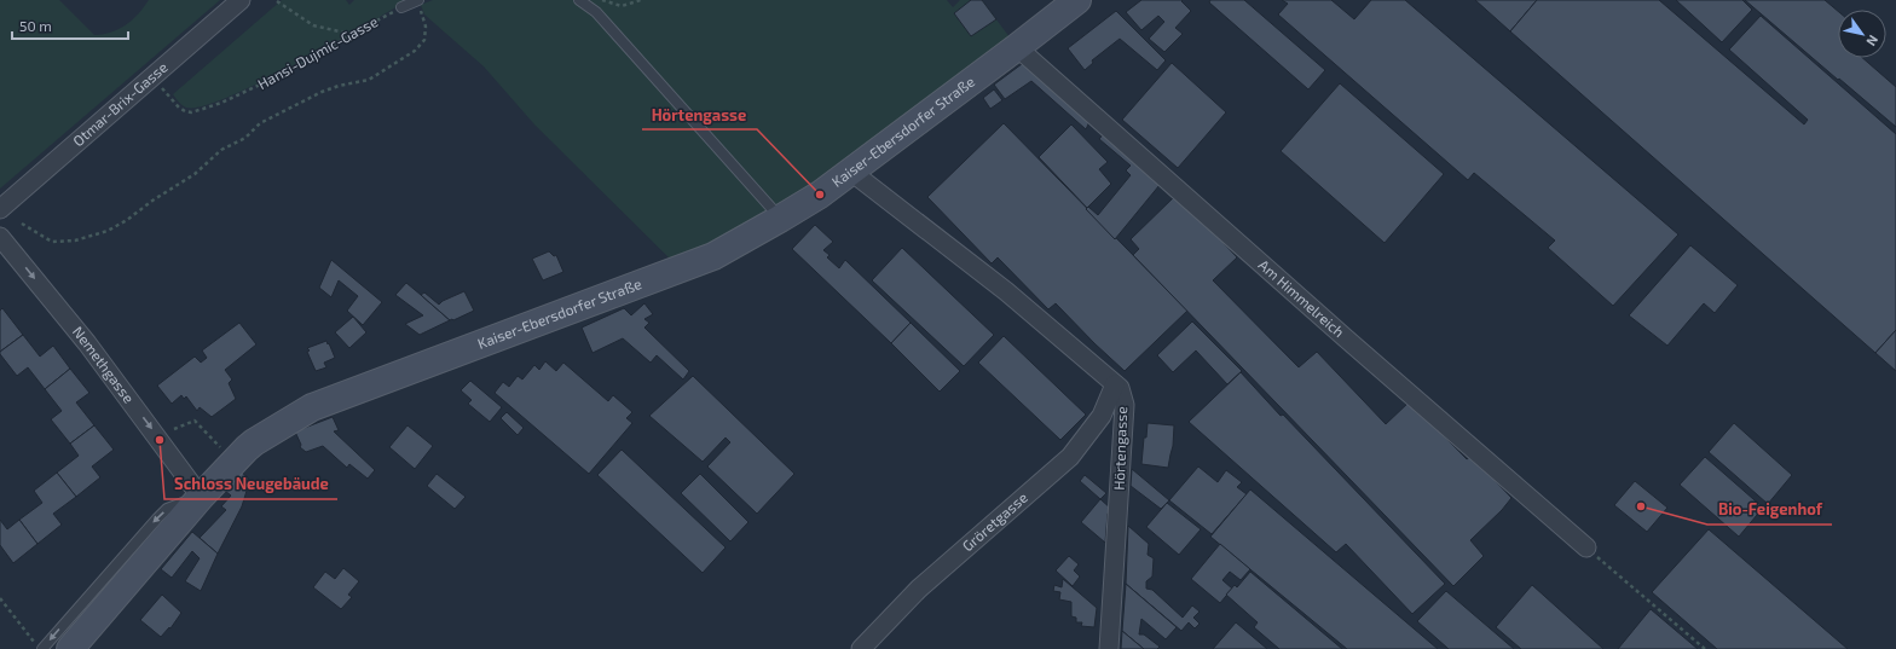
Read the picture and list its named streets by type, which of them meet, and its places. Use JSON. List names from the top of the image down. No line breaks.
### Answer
{"streets":{"main road":["Kaiser-Ebersdorfer Straße"],"street":["Otmar-Brix-Gasse","Am Himmelreich","Nemethgasse","Hörtengasse","Gröretgasse"],"path":["Hansi-Dujmic-Gasse"]},"crossings":[["Kaiser-Ebersdorfer Straße","Am Himmelreich"],["Kaiser-Ebersdorfer Straße","Nemethgasse"],["Kaiser-Ebersdorfer Straße","Hörtengasse"],["Hörtengasse","Gröretgasse"]],"one_way":["Nemethgasse"],"places":["Hörtengasse","Schloss Neugebäude","Bio-Feigenhof"],"scale_bar":"50 m","north":"bottom right"}
